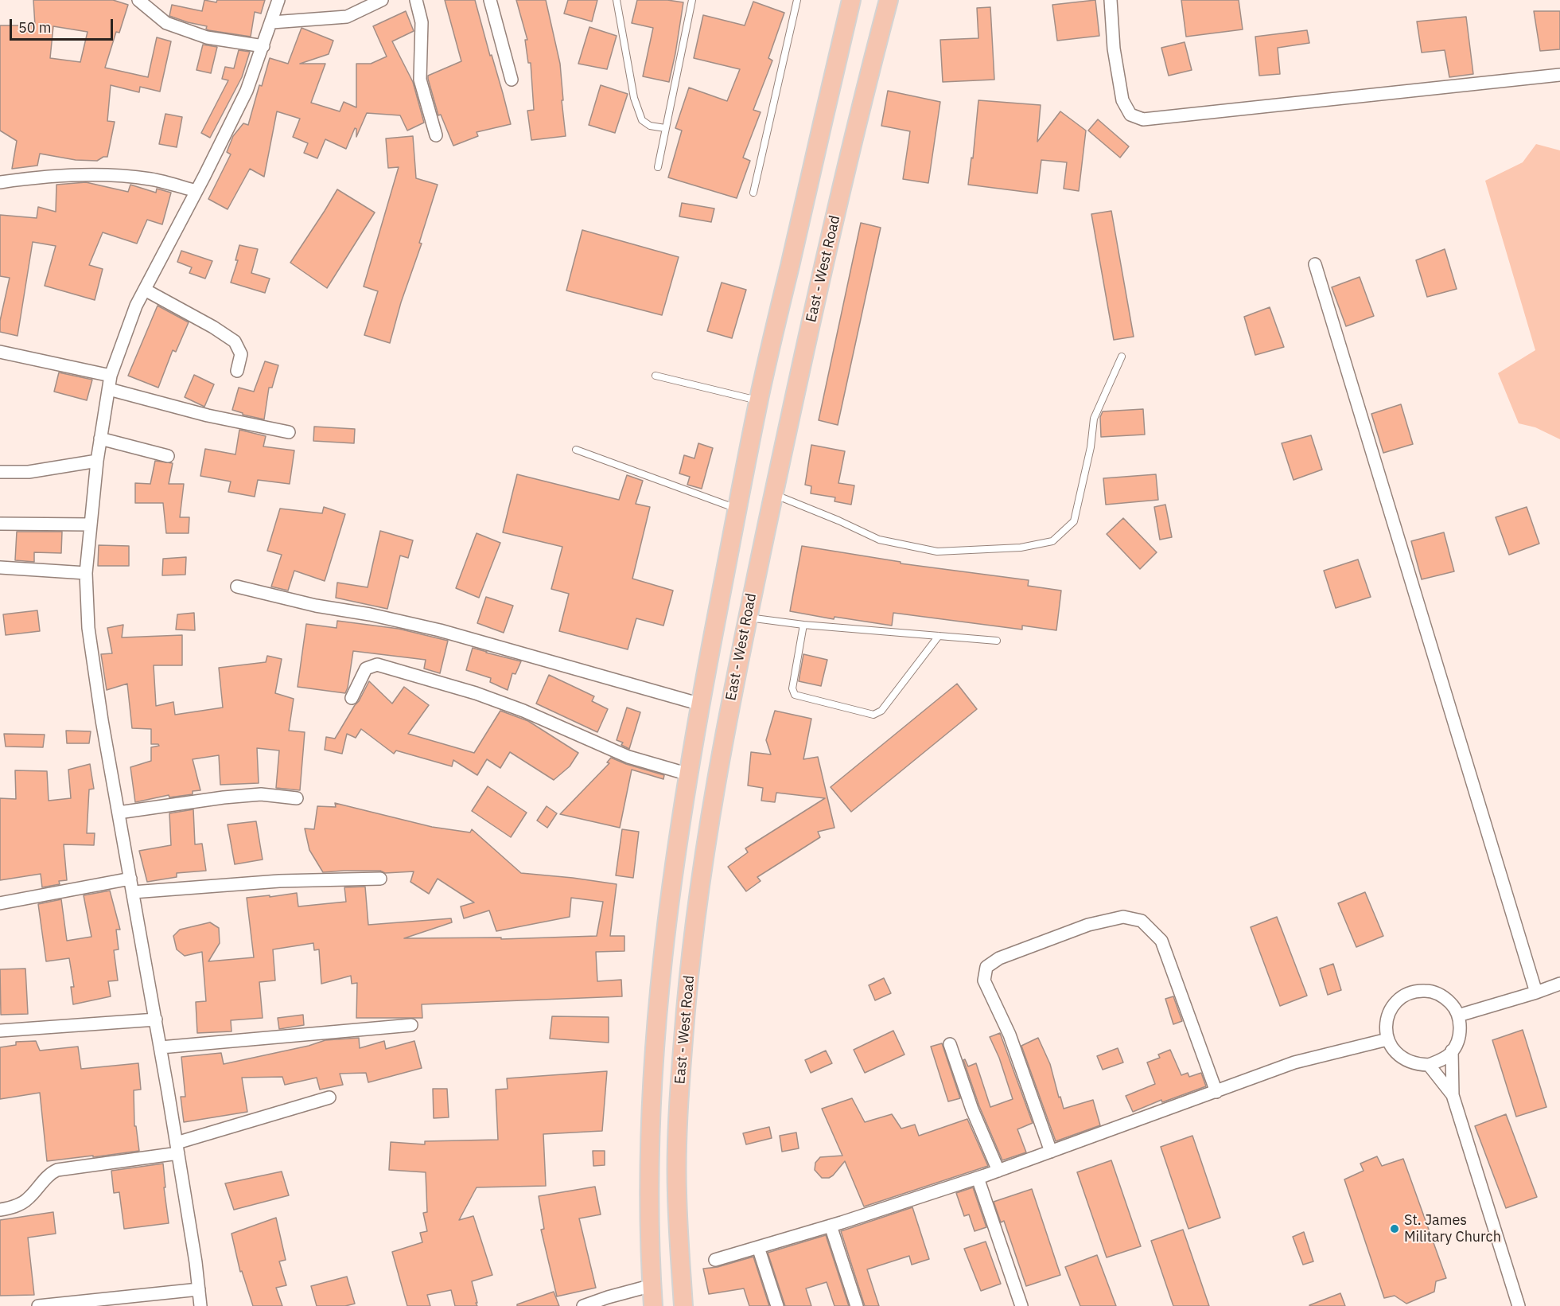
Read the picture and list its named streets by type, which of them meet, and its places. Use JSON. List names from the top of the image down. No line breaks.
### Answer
{"streets":{"main road":["East - West Road"]},"places":["St. James Military Church"],"scale_bar":"50 m"}
